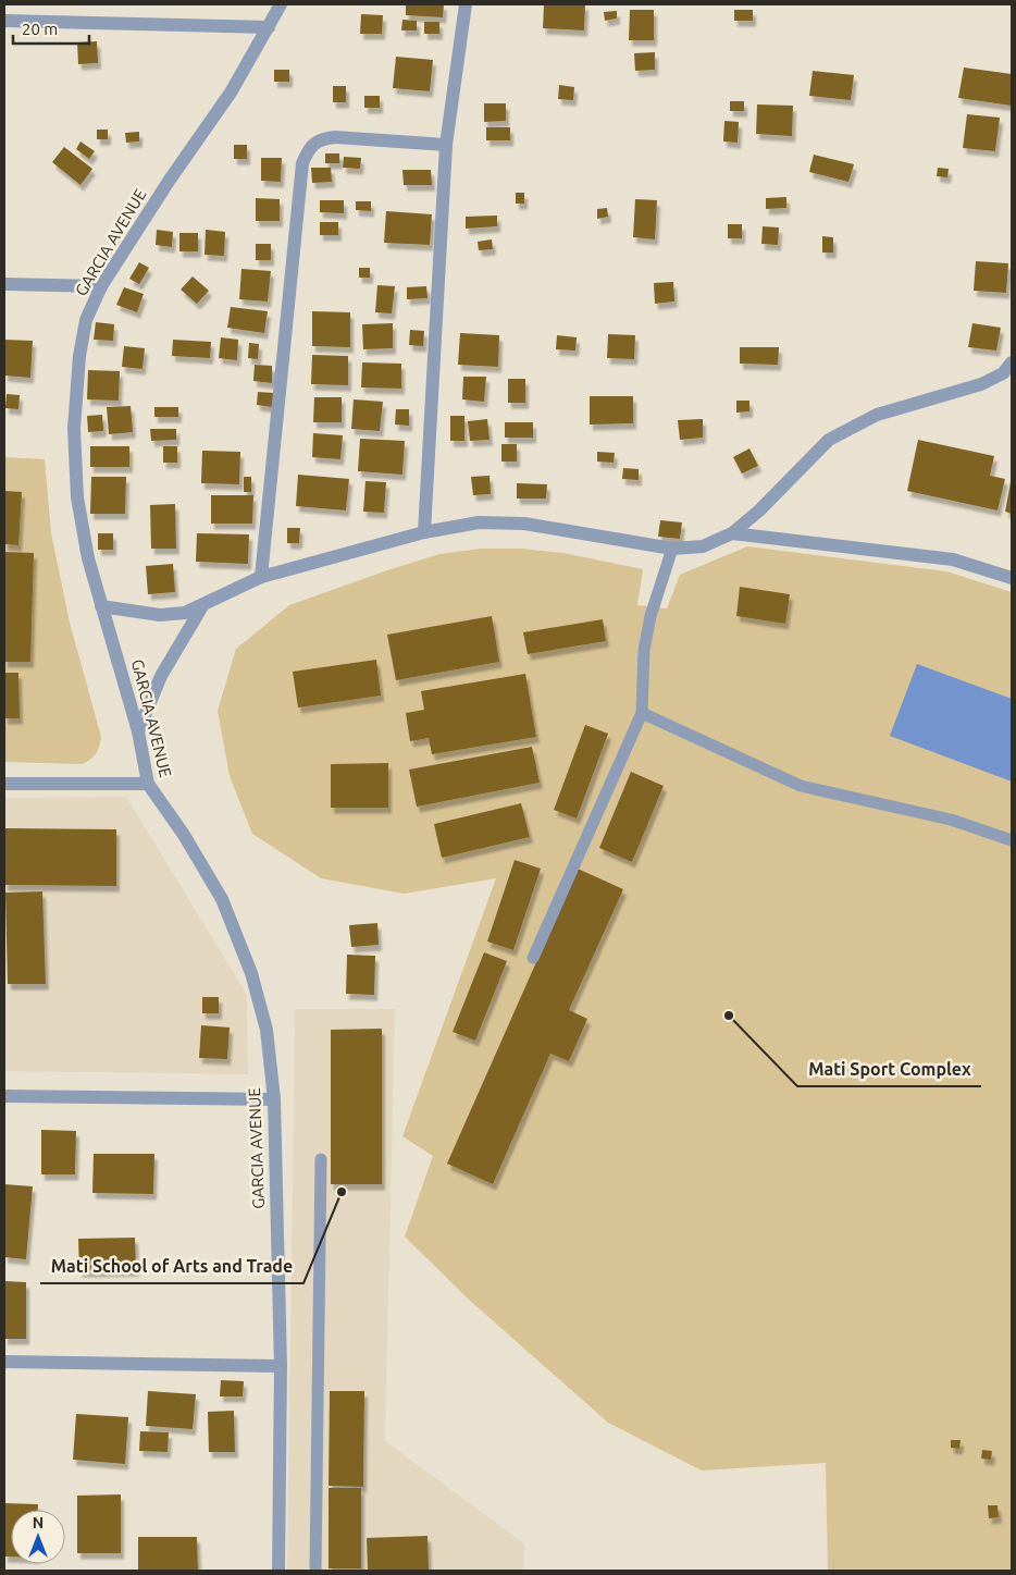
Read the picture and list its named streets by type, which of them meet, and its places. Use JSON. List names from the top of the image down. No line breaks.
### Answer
{"streets":{"street":["GARCIA AVENUE"]},"places":["Mati Sport Complex","Mati School of Arts and Trade"],"scale_bar":"20 m","north":"top"}
